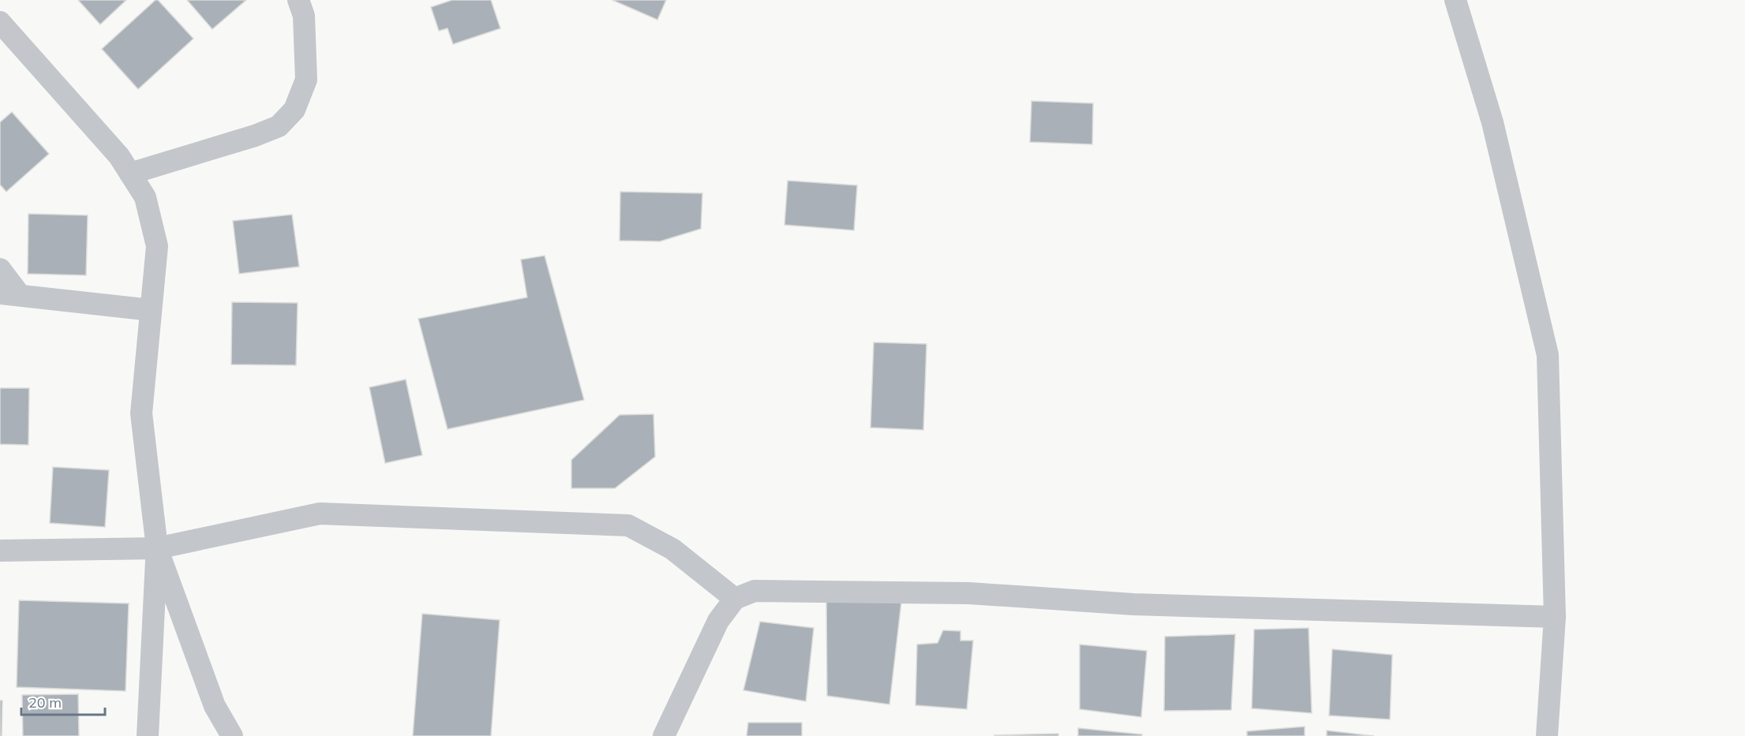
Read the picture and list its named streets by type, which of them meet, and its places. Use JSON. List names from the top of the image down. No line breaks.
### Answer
{"scale_bar":"20 m"}
